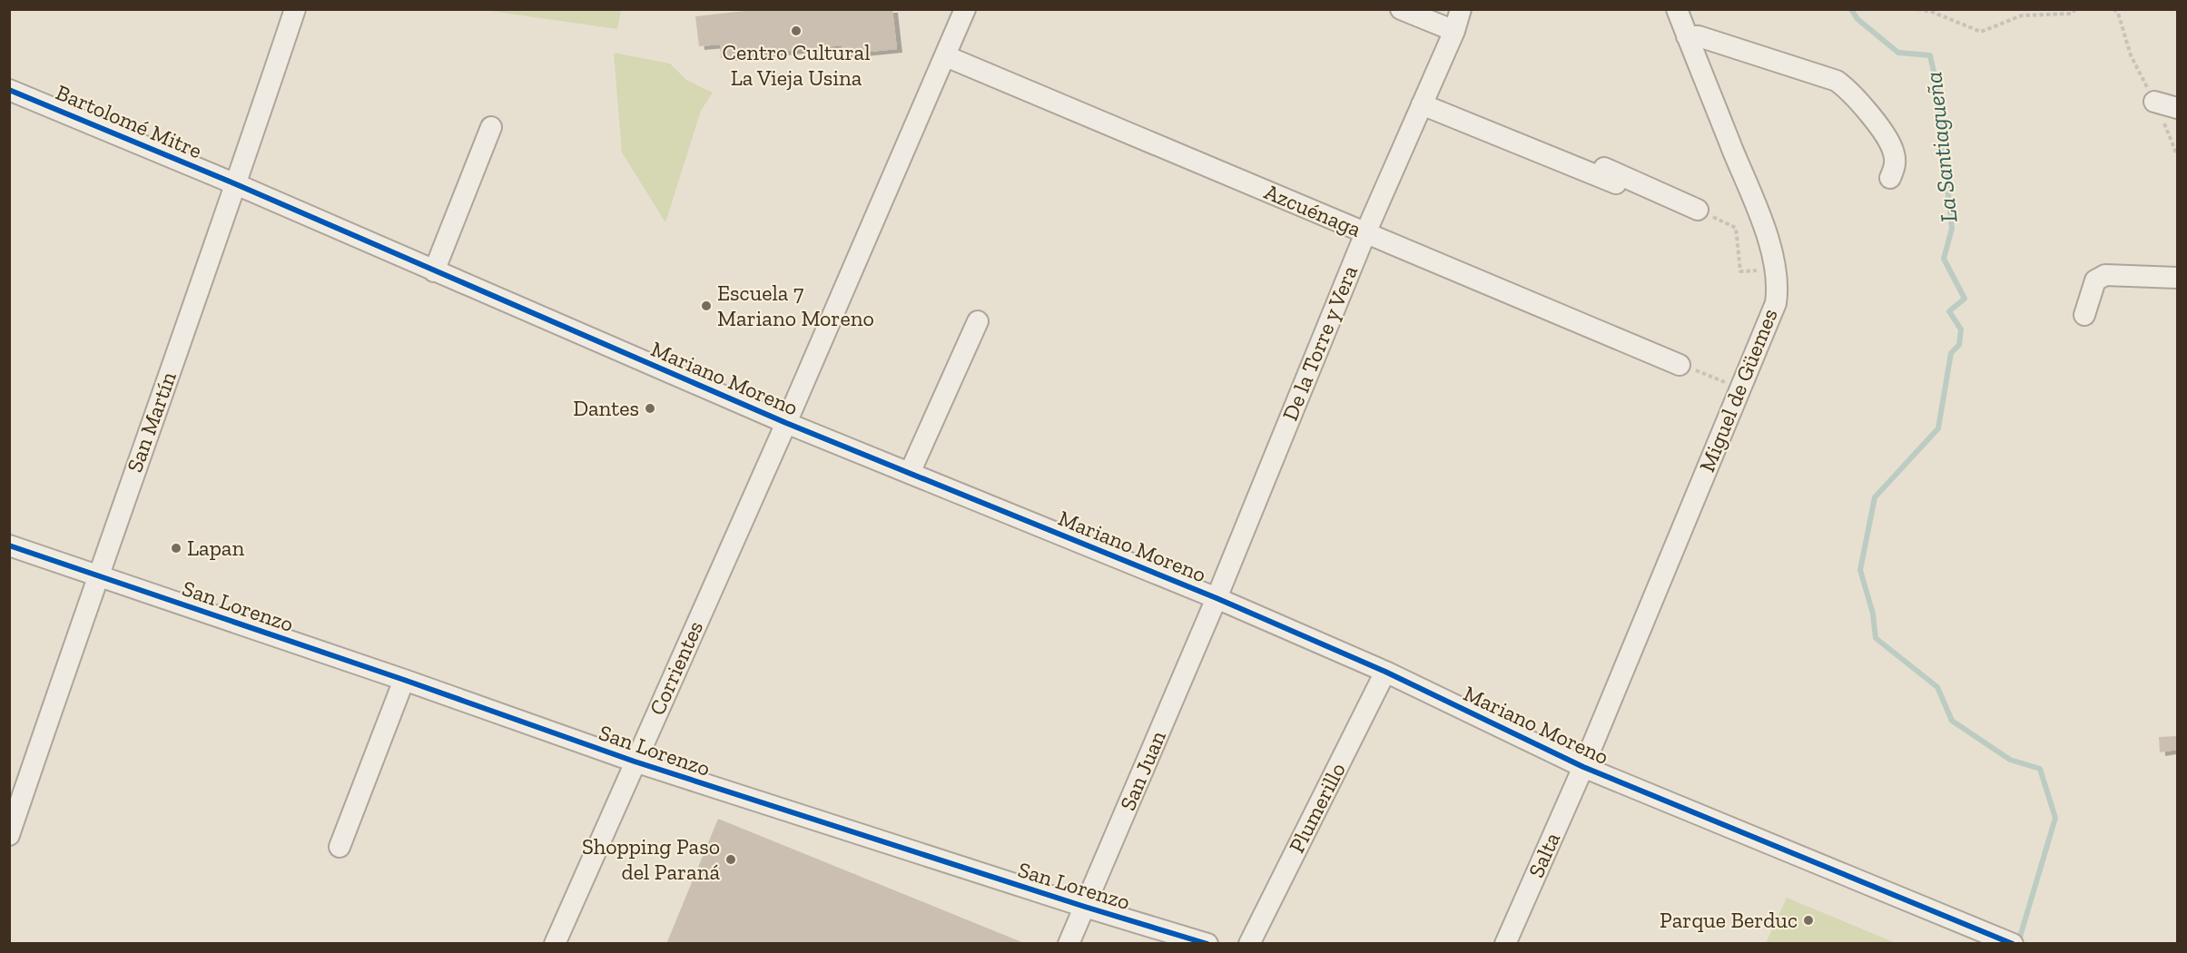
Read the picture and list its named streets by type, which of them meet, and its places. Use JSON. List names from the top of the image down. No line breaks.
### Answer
{"streets":{"street":["Bartolomé Mitre","Azcuénaga","De la Torre y Vera","Mariano Moreno","Miguel de Güemes","San Martín","San Lorenzo","Corrientes","San Juan","Plumerillo","Salta"]},"crossings":[["Bartolomé Mitre","Mariano Moreno"],["Bartolomé Mitre","San Martín"],["Azcuénaga","De la Torre y Vera"],["Azcuénaga","Corrientes"],["De la Torre y Vera","Mariano Moreno"],["De la Torre y Vera","San Juan"],["Mariano Moreno","Miguel de Güemes"],["Mariano Moreno","San Martín"],["Mariano Moreno","Corrientes"],["Mariano Moreno","San Juan"],["Mariano Moreno","Plumerillo"],["Mariano Moreno","Salta"],["Miguel de Güemes","Salta"],["San Martín","San Lorenzo"],["San Lorenzo","Corrientes"],["San Lorenzo","San Juan"]],"water":["La Santiagueña"],"places":["Centro Cultural La Vieja Usina","Escuela 7 Mariano Moreno","Dantes","Lapan","Shopping Paso del Paraná","Parque Berduc"]}
